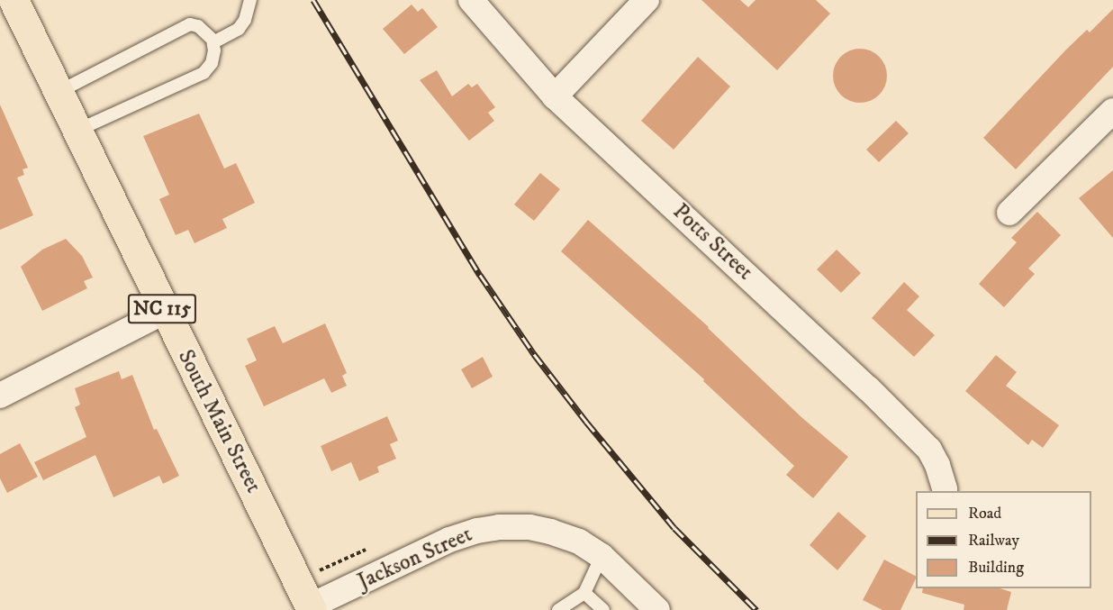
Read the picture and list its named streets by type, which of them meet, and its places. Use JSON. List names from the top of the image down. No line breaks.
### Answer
{"streets":{"main road":["NC 115","South Main Street"],"street":["Potts Street","Jackson Street"]},"crossings":[["South Main Street","Jackson Street"]],"legend":["Road","Railway","Building"]}
